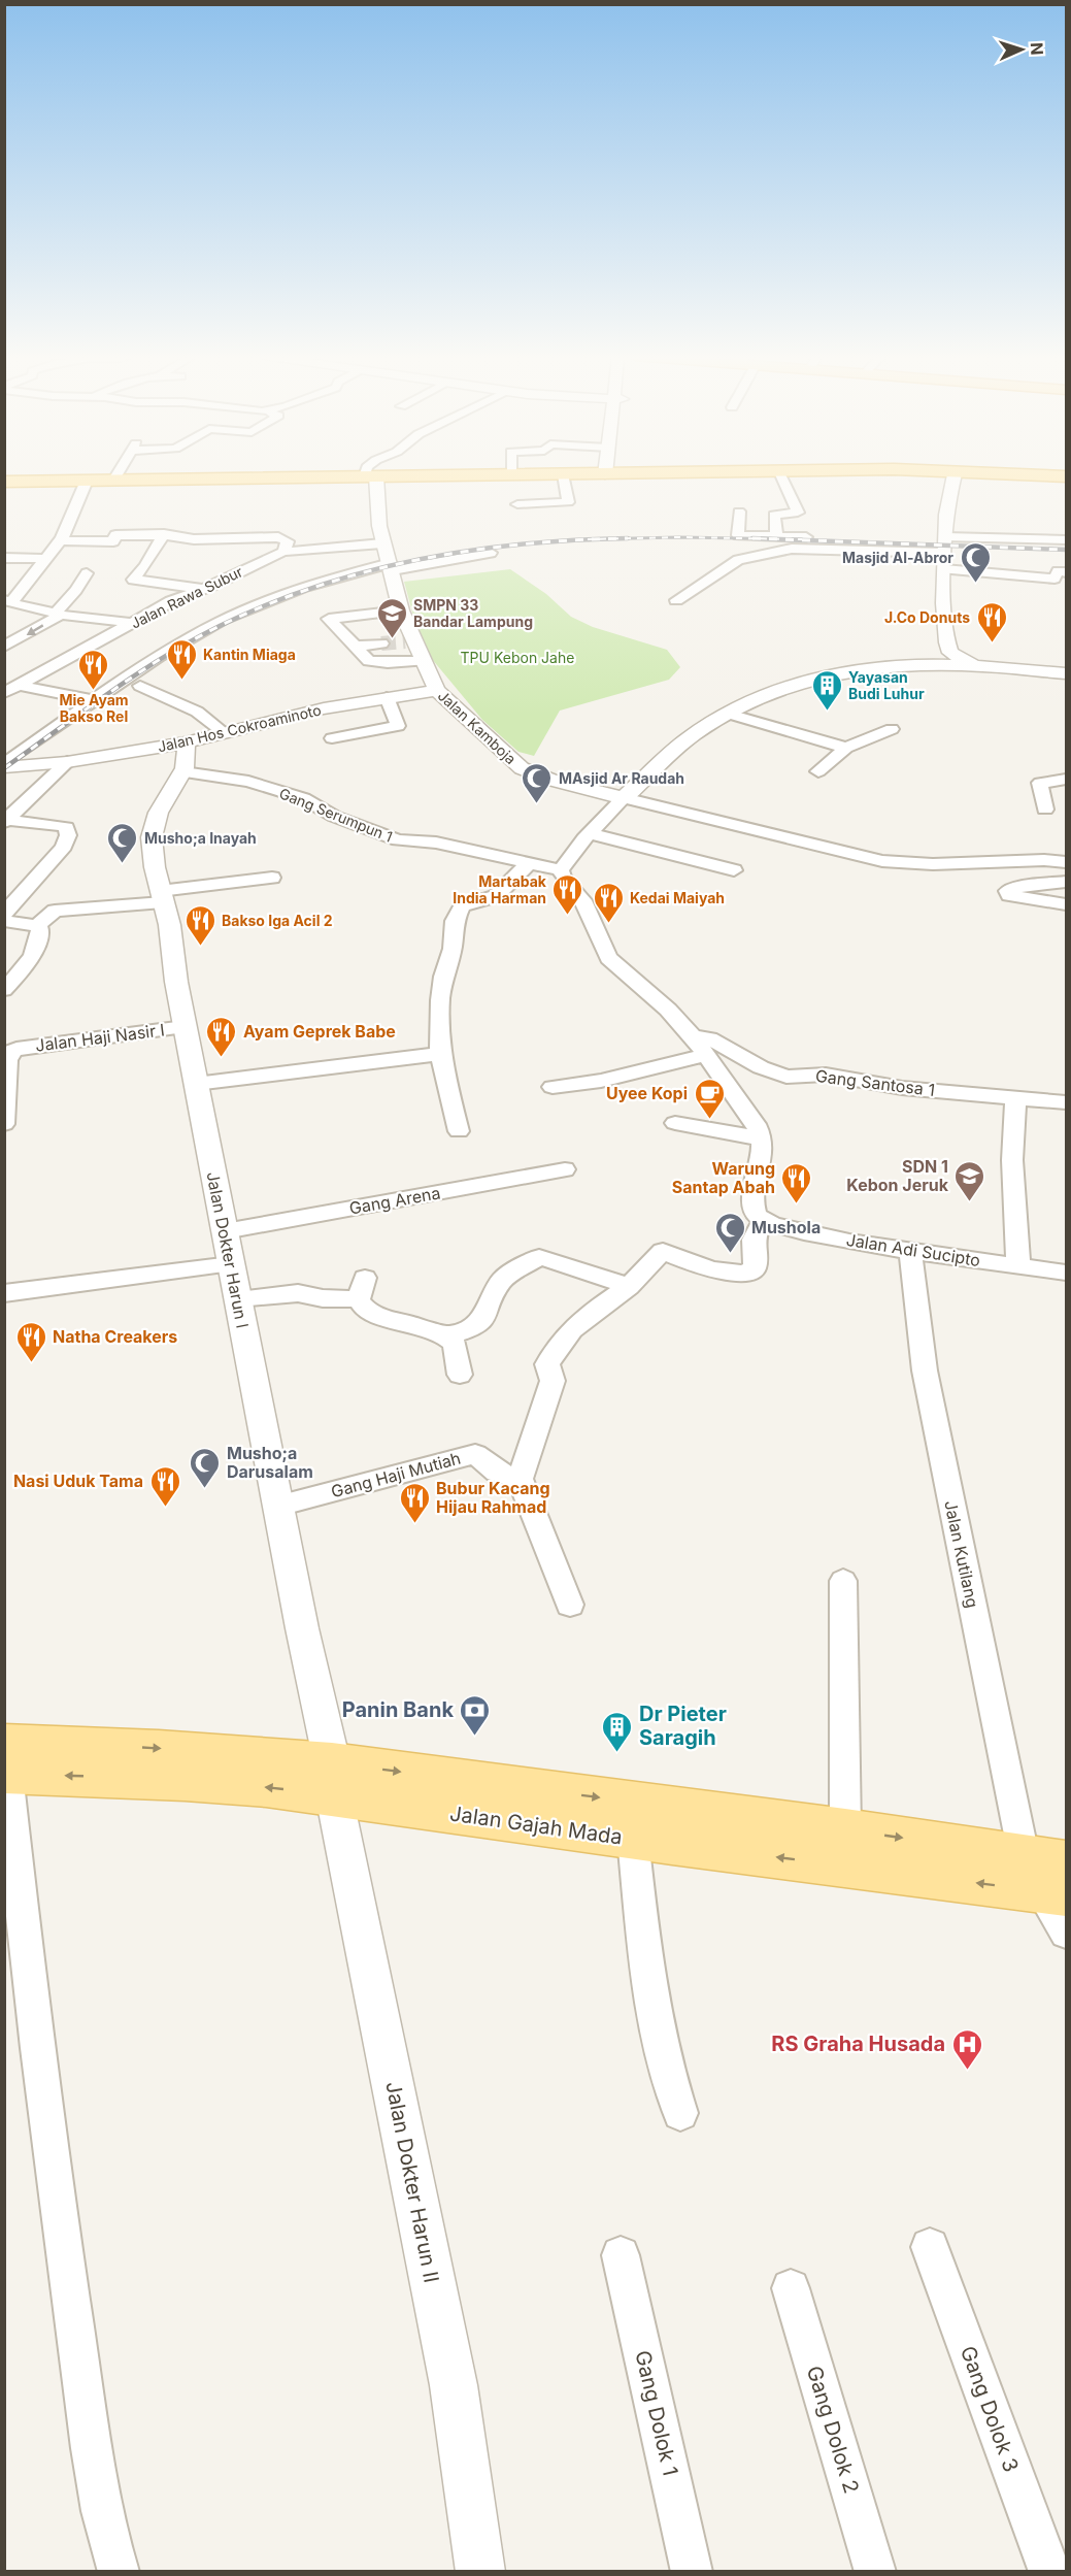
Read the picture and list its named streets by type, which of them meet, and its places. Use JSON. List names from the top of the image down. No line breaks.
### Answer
{"streets":{"main road":["Jalan Gajah Mada"],"street":["Jalan Rawa Subur","Jalan Kamboja","Jalan Hos Cokroaminoto","Gang Serumpun 1","Jalan Haji Nasir I","Gang Santosa 1","Gang Arena","Jalan Dokter Harun I","Jalan Adi Sucipto","Gang Haji Mutiah","Jalan Kutilang","Jalan Dokter Harun II","Gang Dolok 3","Gang Dolok 1","Gang Dolok 2"]},"crossings":[["Jalan Rawa Subur","Jalan Kamboja"],["Jalan Kamboja","Jalan Hos Cokroaminoto"],["Jalan Hos Cokroaminoto","Jalan Dokter Harun I"],["Gang Serumpun 1","Jalan Dokter Harun I"],["Jalan Haji Nasir I","Jalan Dokter Harun I"],["Gang Arena","Jalan Dokter Harun I"],["Jalan Dokter Harun I","Gang Haji Mutiah"],["Jalan Dokter Harun I","Jalan Gajah Mada"],["Jalan Dokter Harun I","Jalan Dokter Harun II"],["Jalan Adi Sucipto","Jalan Kutilang"],["Jalan Kutilang","Jalan Gajah Mada"],["Jalan Gajah Mada","Jalan Dokter Harun II"]],"parks":["TPU Kebon Jahe"],"places":{"mosque":["Masjid Al-Abror","MAsjid Ar Raudah","Musho;a Inayah","Mushola","Musho;a Darusalam"],"school or university":["SMPN 33 Bandar Lampung","SDN 1 Kebon Jeruk"],"restaurant":["J.Co Donuts","Kantin Miaga","Mie Ayam Bakso Rel","Martabak India Harman","Kedai Maiyah","Bakso Iga Acil 2","Ayam Geprek Babe","Warung Santap Abah","Natha Creakers","Nasi Uduk Tama","Bubur Kacang Hijau Rahmad"],"building":["Yayasan Budi Luhur","Dr Pieter Saragih"],"cafe":["Uyee Kopi"],"bank":["Panin Bank"],"hospital":["RS Graha Husada"]},"north":"right"}
